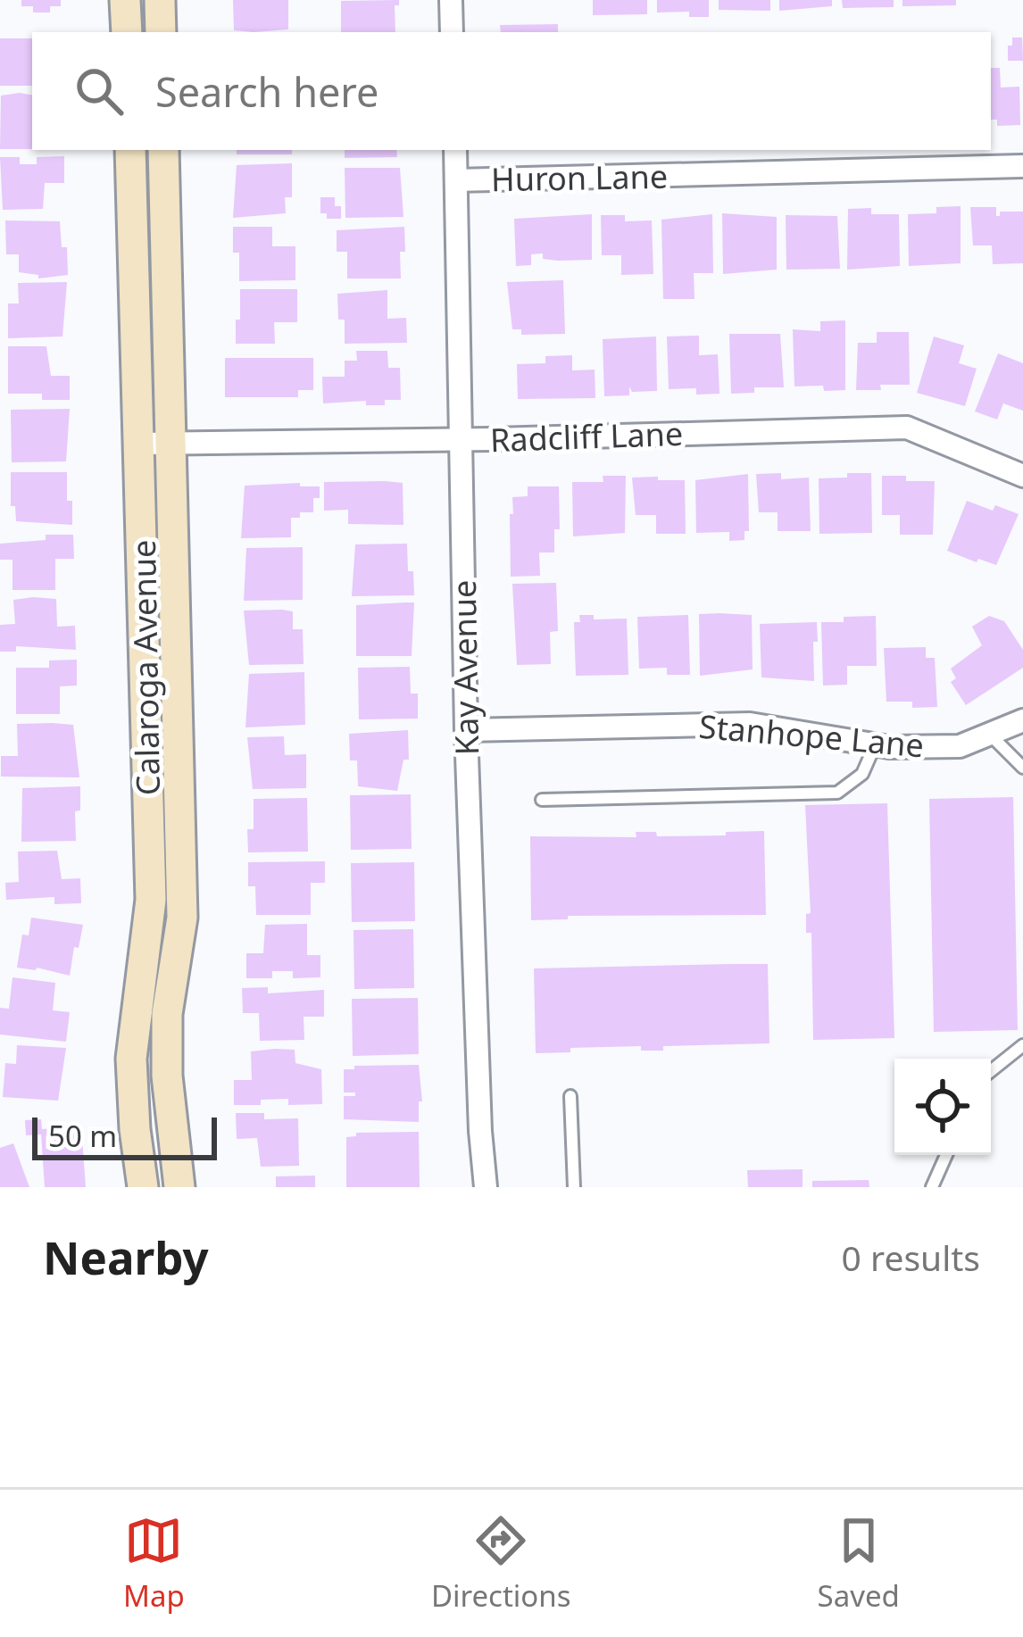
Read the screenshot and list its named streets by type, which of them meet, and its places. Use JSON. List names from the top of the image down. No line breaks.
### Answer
{"streets":{"street":["Huron Lane","Radcliff Lane","Calaroga Avenue","Kay Avenue","Stanhope Lane"]},"crossings":[["Huron Lane","Kay Avenue"],["Radcliff Lane","Calaroga Avenue"],["Radcliff Lane","Kay Avenue"],["Kay Avenue","Stanhope Lane"]],"scale_bar":"50 m","page":{"search":"Search here","scale":"50 m","heading":["Nearby","0 results"],"nav":["Map","Directions","Saved"]}}
